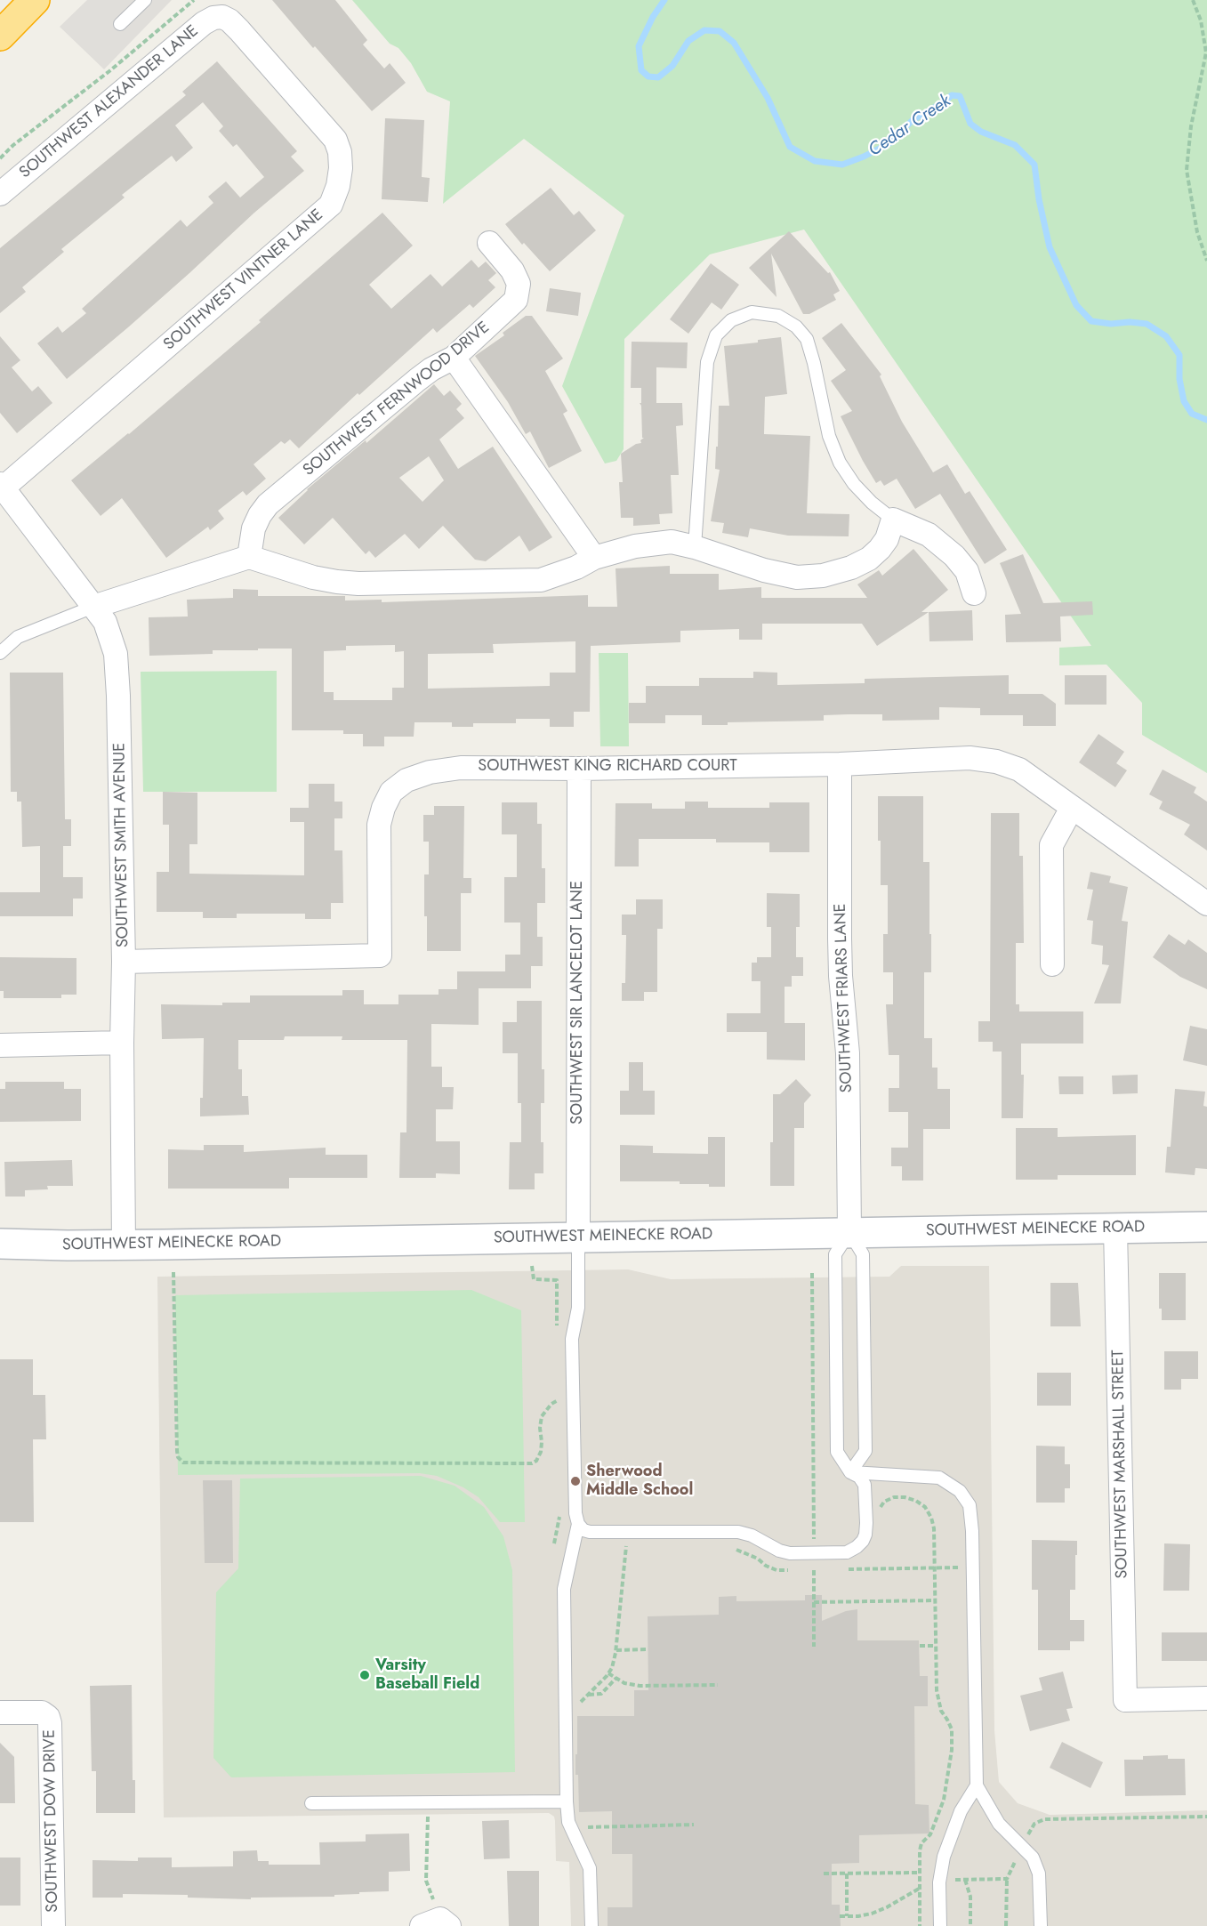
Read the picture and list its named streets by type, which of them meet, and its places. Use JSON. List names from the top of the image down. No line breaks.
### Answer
{"streets":{"main road":["SOUTHWEST MEINECKE ROAD"],"street":["SOUTHWEST ALEXANDER LANE","SOUTHWEST VINTNER LANE","SOUTHWEST FERNWOOD DRIVE","SOUTHWEST KING RICHARD COURT","SOUTHWEST SMITH AVENUE","SOUTHWEST FRIARS LANE","SOUTHWEST SIR LANCELOT LANE","SOUTHWEST MARSHALL STREET","SOUTHWEST DOW DRIVE"]},"crossings":[["SOUTHWEST ALEXANDER LANE","SOUTHWEST VINTNER LANE"],["SOUTHWEST VINTNER LANE","SOUTHWEST SMITH AVENUE"],["SOUTHWEST KING RICHARD COURT","SOUTHWEST SMITH AVENUE"],["SOUTHWEST KING RICHARD COURT","SOUTHWEST FRIARS LANE"],["SOUTHWEST KING RICHARD COURT","SOUTHWEST SIR LANCELOT LANE"],["SOUTHWEST SMITH AVENUE","SOUTHWEST MEINECKE ROAD"],["SOUTHWEST FRIARS LANE","SOUTHWEST MEINECKE ROAD"],["SOUTHWEST SIR LANCELOT LANE","SOUTHWEST MEINECKE ROAD"],["SOUTHWEST MEINECKE ROAD","SOUTHWEST MARSHALL STREET"]],"water":["Cedar Creek"],"places":["Sherwood Middle School","Varsity Baseball Field"]}
